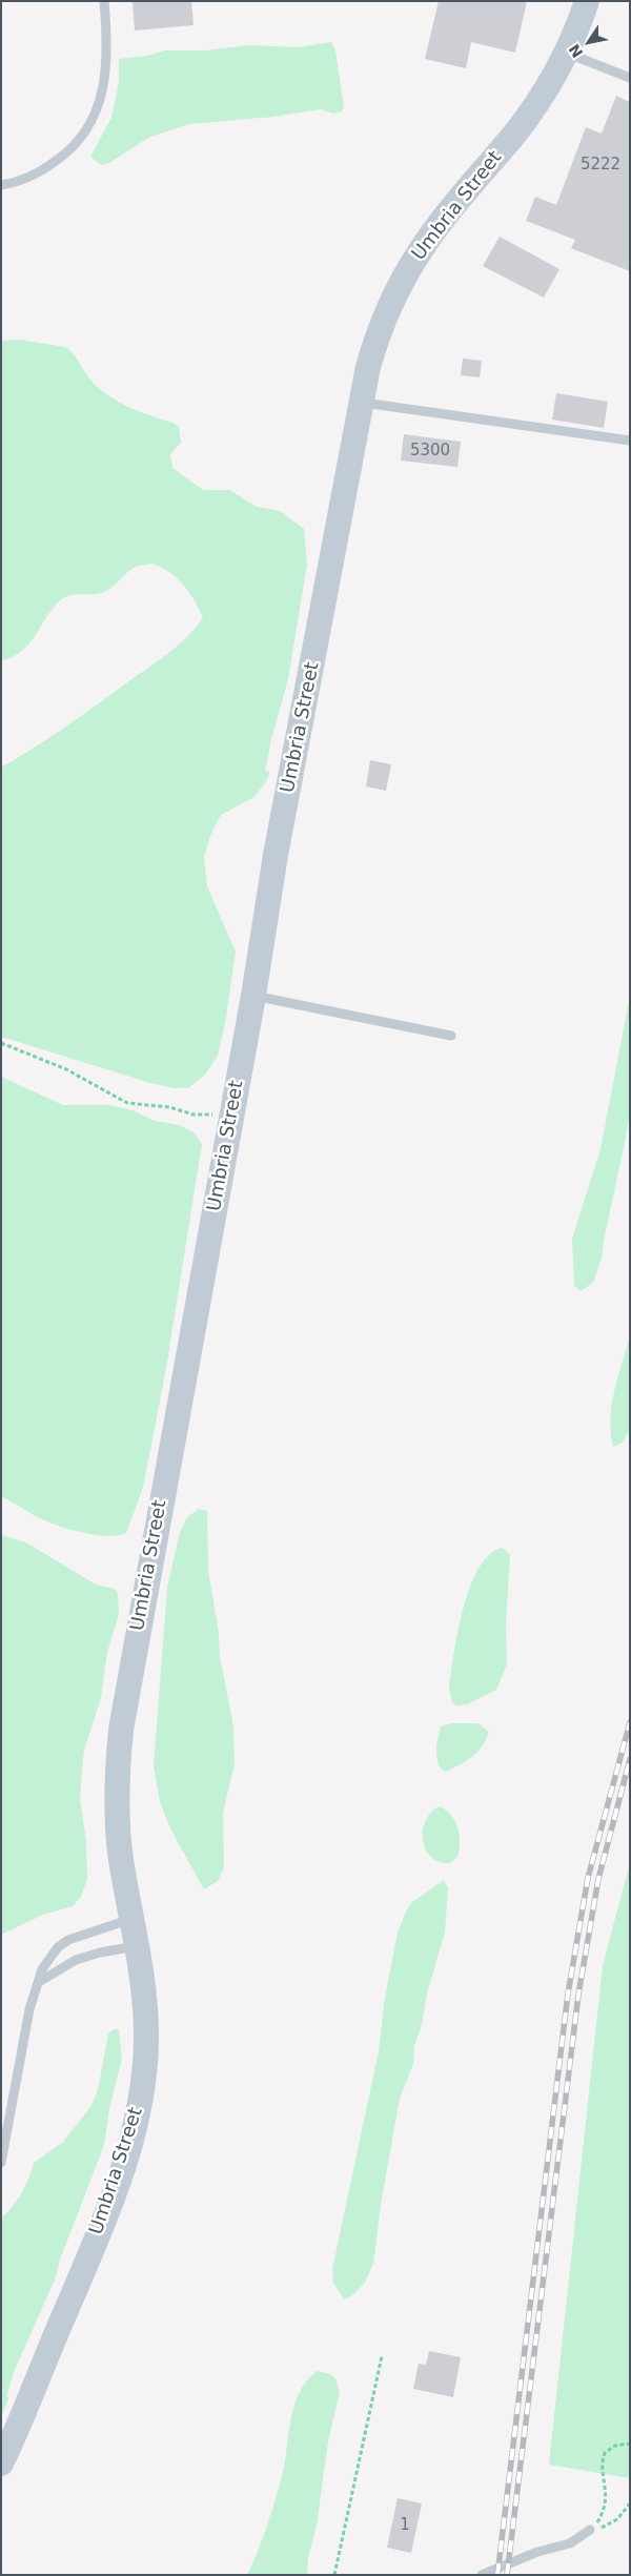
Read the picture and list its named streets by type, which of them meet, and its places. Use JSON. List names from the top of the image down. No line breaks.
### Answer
{"streets":{"main road":["Umbria Street"]},"house_numbers":["5222","5300","1"],"north":"bottom left"}
